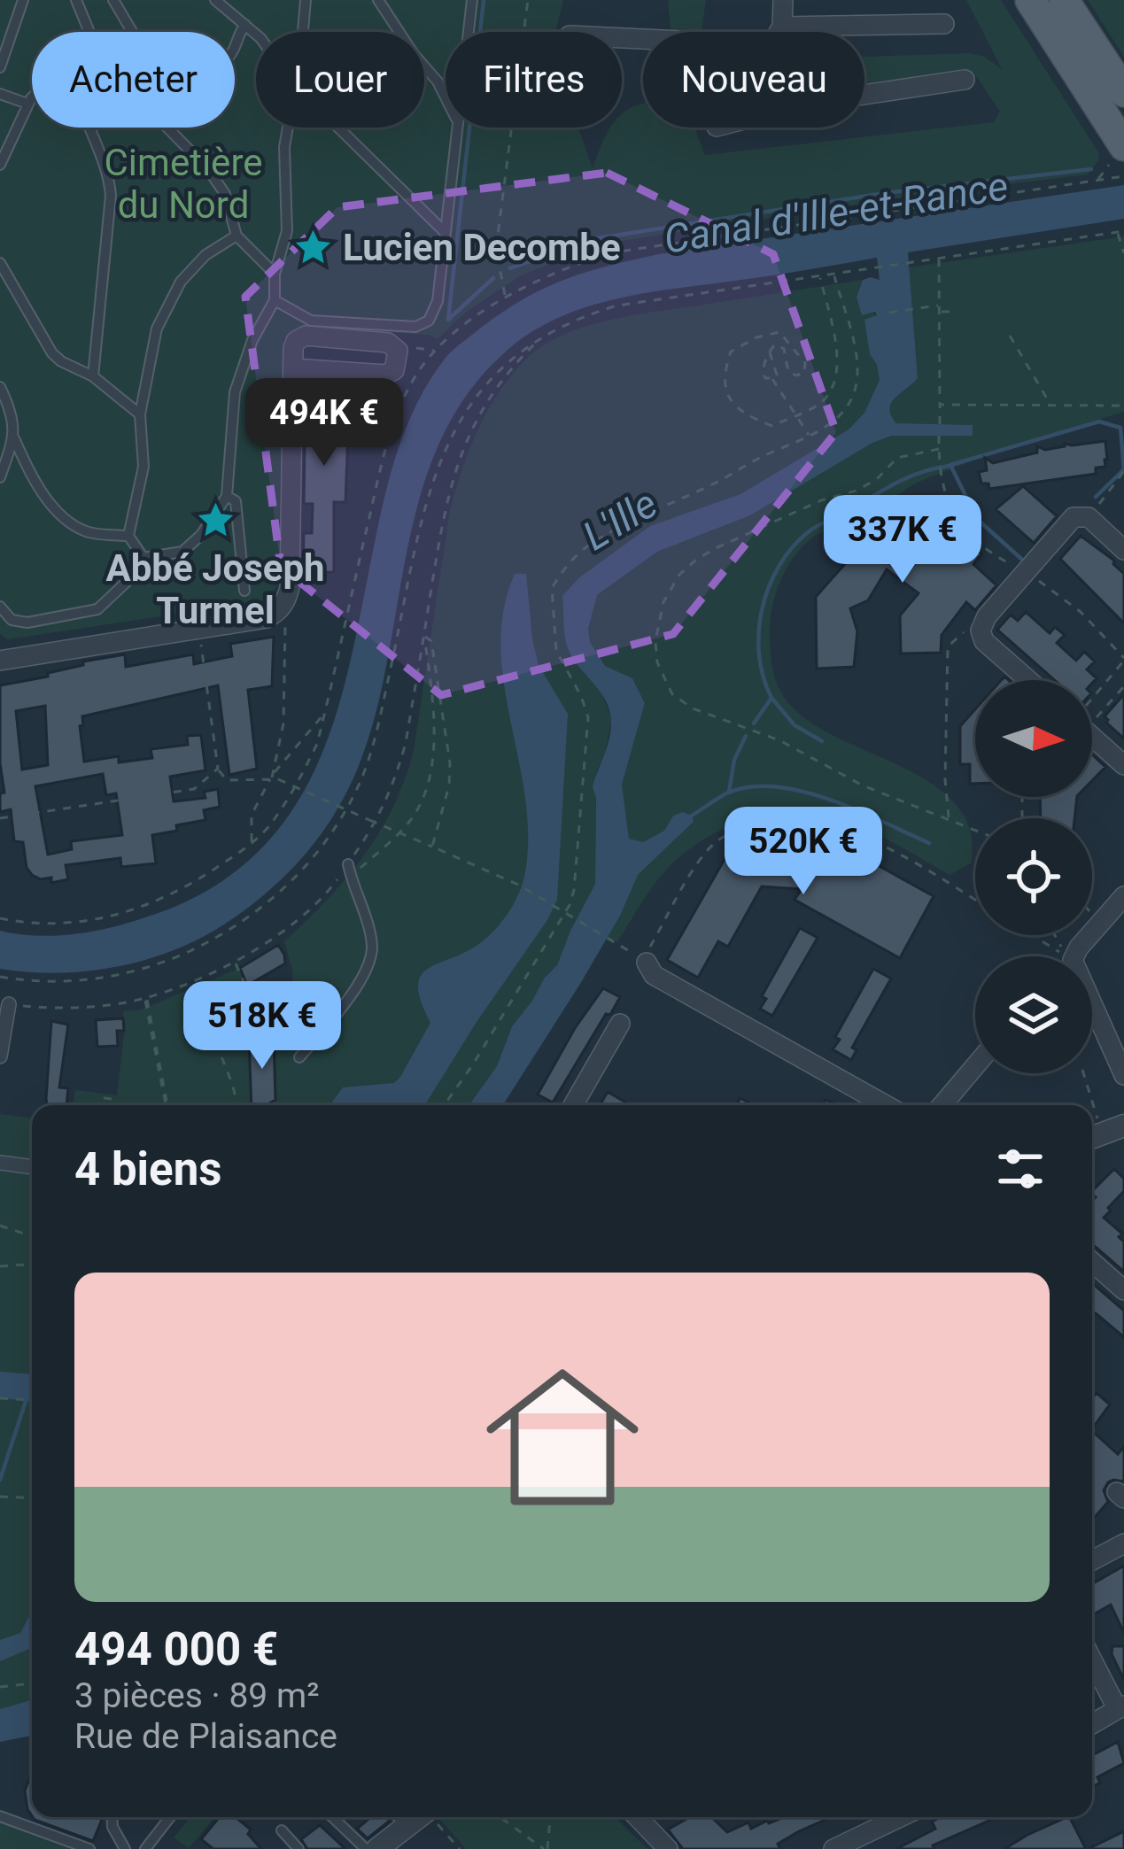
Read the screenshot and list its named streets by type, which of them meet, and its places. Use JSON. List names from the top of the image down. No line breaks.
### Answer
{"water":["Canal d'Ille-et-Rance","L'Ille"],"parks":["Cimetière du Nord"],"places":{"place":["Lucien Decombe","Abbé Joseph Turmel"]},"north":"right","page":{"chip":["Acheter","Louer","Filtres","Nouveau"],"price":["494K €","337K €","520K €","518K €"],"heading":"4 biens","list":[{"name":"494 000 €","note":"3 pièces · 89 m² · Rue de Plaisance"}]}}
